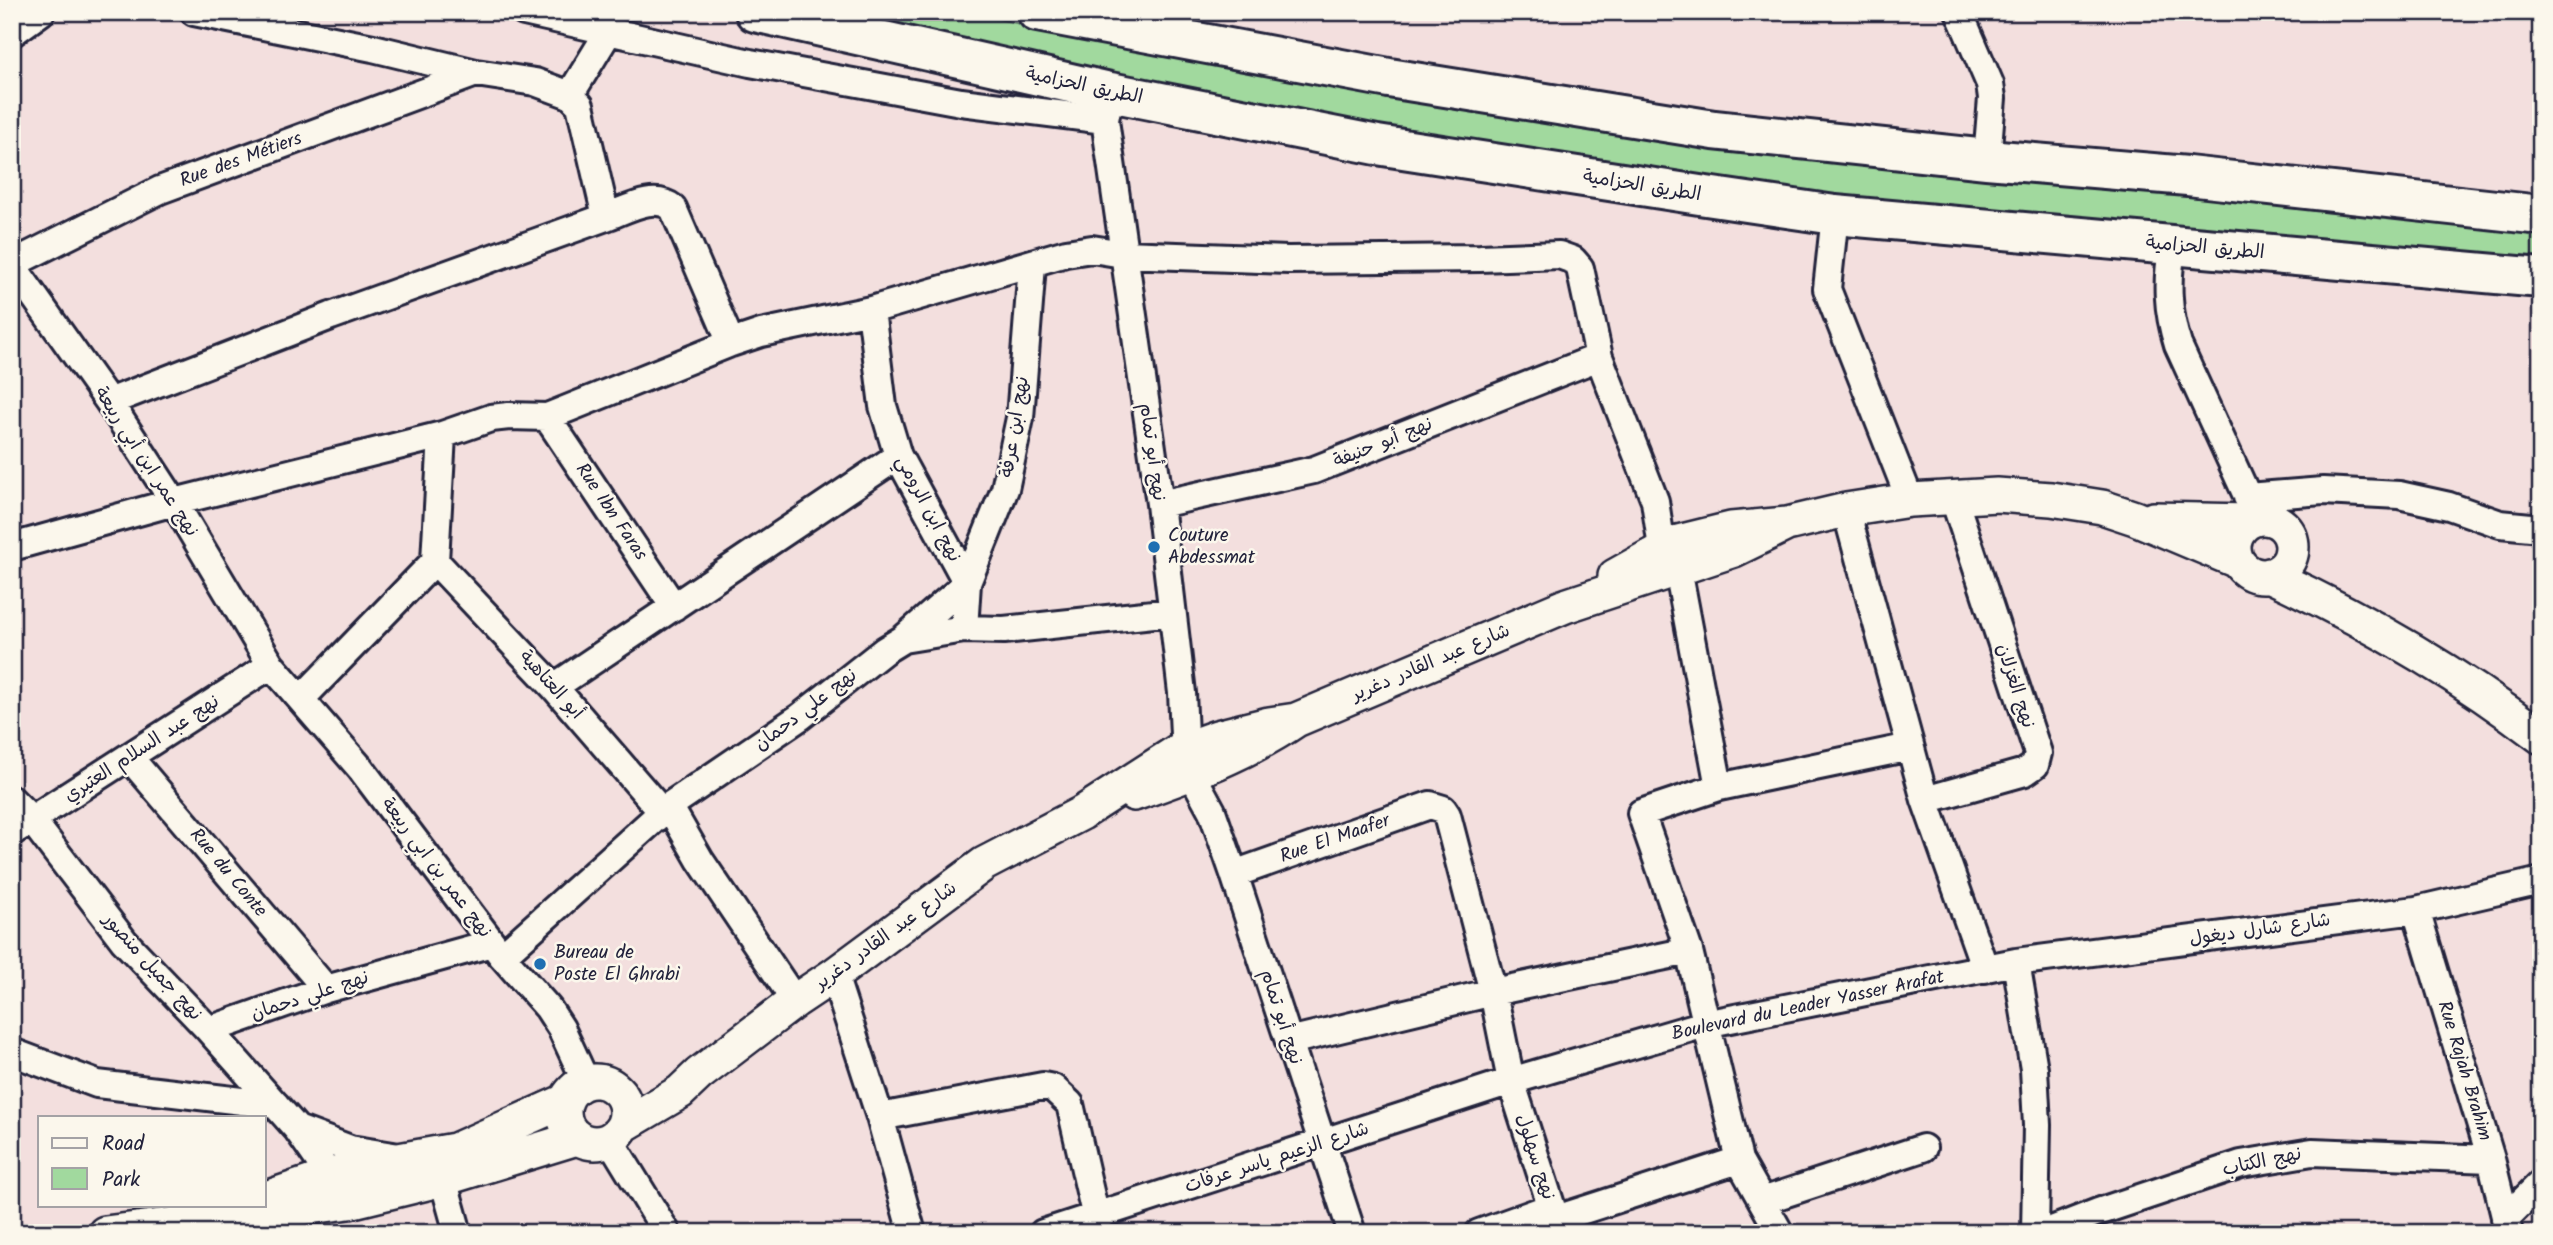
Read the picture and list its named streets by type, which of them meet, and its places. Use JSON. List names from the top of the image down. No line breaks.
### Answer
{"streets":{"highway":["الطريق الحزامية"],"main road":["شارع عبد القادر دغرير"],"street":["Rue des Métiers","نهج ابن عرفة","نهج أبو حنيفة","نهج أبو تمام","نهج عمر ابن أبي ربيعة","نهج ابن الرومي","Rue Ibn Faras","أبو العتاهية","نهج الغزلان","نهج علي دحمان","نهج عبد السلام العتيري","Rue El Maafer","نهج عمر بن ابي ربيعة","Rue du Conte","شارع شارل ديغول","نهج جميل منصور","Boulevard du Leader Yasser Arafat","Rue Rajah Brahim","نهج سهلول","شارع الزعيم ياسر عرفات","نهج الكتاب"]},"crossings":[["الطريق الحزامية","نهج أبو تمام"],["Rue des Métiers","نهج عمر ابن أبي ربيعة"],["نهج ابن عرفة","نهج ابن الرومي"],["نهج أبو حنيفة","نهج أبو تمام"],["نهج أبو تمام","شارع عبد القادر دغرير"],["نهج أبو تمام","نهج علي دحمان"],["نهج أبو تمام","Rue El Maafer"],["نهج أبو تمام","شارع الزعيم ياسر عرفات"],["نهج عمر ابن أبي ربيعة","نهج عبد السلام العتيري"],["نهج عمر ابن أبي ربيعة","نهج عمر بن ابي ربيعة"],["شارع عبد القادر دغرير","أبو العتاهية"],["شارع عبد القادر دغرير","نهج الغزلان"],["شارع عبد القادر دغرير","نهج عمر بن ابي ربيعة"],["شارع عبد القادر دغرير","نهج جميل منصور"],["أبو العتاهية","نهج علي دحمان"],["نهج علي دحمان","نهج عمر بن ابي ربيعة"],["نهج علي دحمان","Rue du Conte"],["نهج علي دحمان","نهج جميل منصور"],["نهج عبد السلام العتيري","نهج عمر بن ابي ربيعة"],["نهج عبد السلام العتيري","Rue du Conte"],["نهج عبد السلام العتيري","نهج جميل منصور"],["Rue El Maafer","نهج سهلول"],["شارع شارل ديغول","Boulevard du Leader Yasser Arafat"],["شارع شارل ديغول","Rue Rajah Brahim"],["Boulevard du Leader Yasser Arafat","نهج سهلول"],["Boulevard du Leader Yasser Arafat","شارع الزعيم ياسر عرفات"],["Rue Rajah Brahim","نهج الكتاب"],["نهج سهلول","شارع الزعيم ياسر عرفات"]],"places":["Couture Abdessmat","Bureau de Poste El Ghrabi"],"legend":["Road","Park"]}
